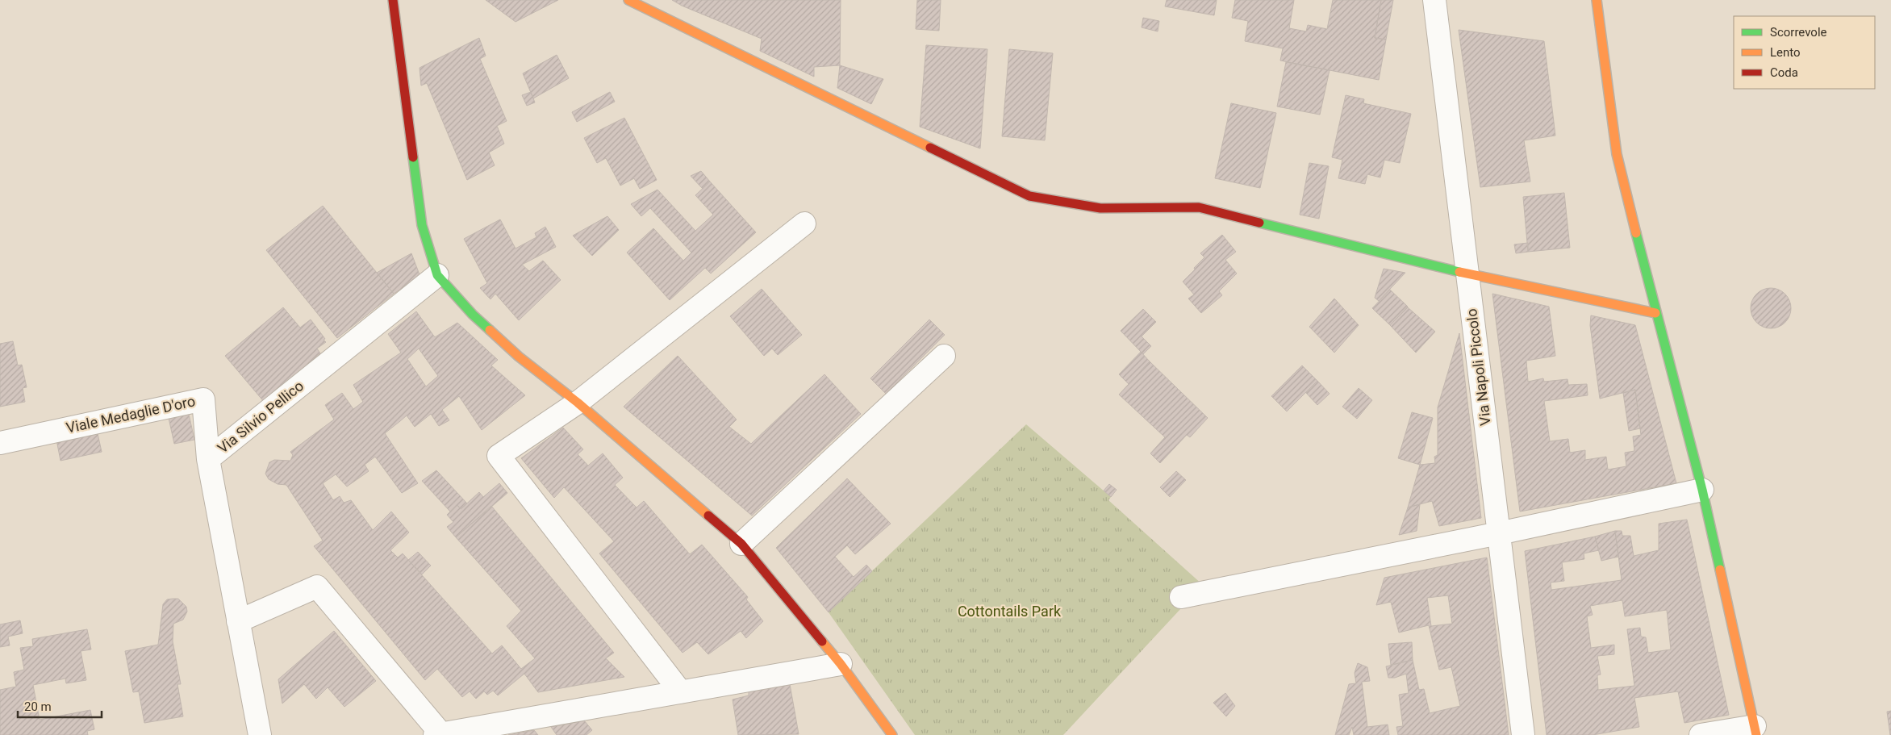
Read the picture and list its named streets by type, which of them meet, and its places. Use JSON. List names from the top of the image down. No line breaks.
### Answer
{"streets":{"street":["Via Napoli Piccolo","Viale Medaglie D'oro","Via Silvio Pellico"]},"crossings":[["Viale Medaglie D'oro","Via Silvio Pellico"]],"parks":["Cottontails Park"],"legend":["Scorrevole","Lento","Coda"],"scale_bar":"20 m"}
